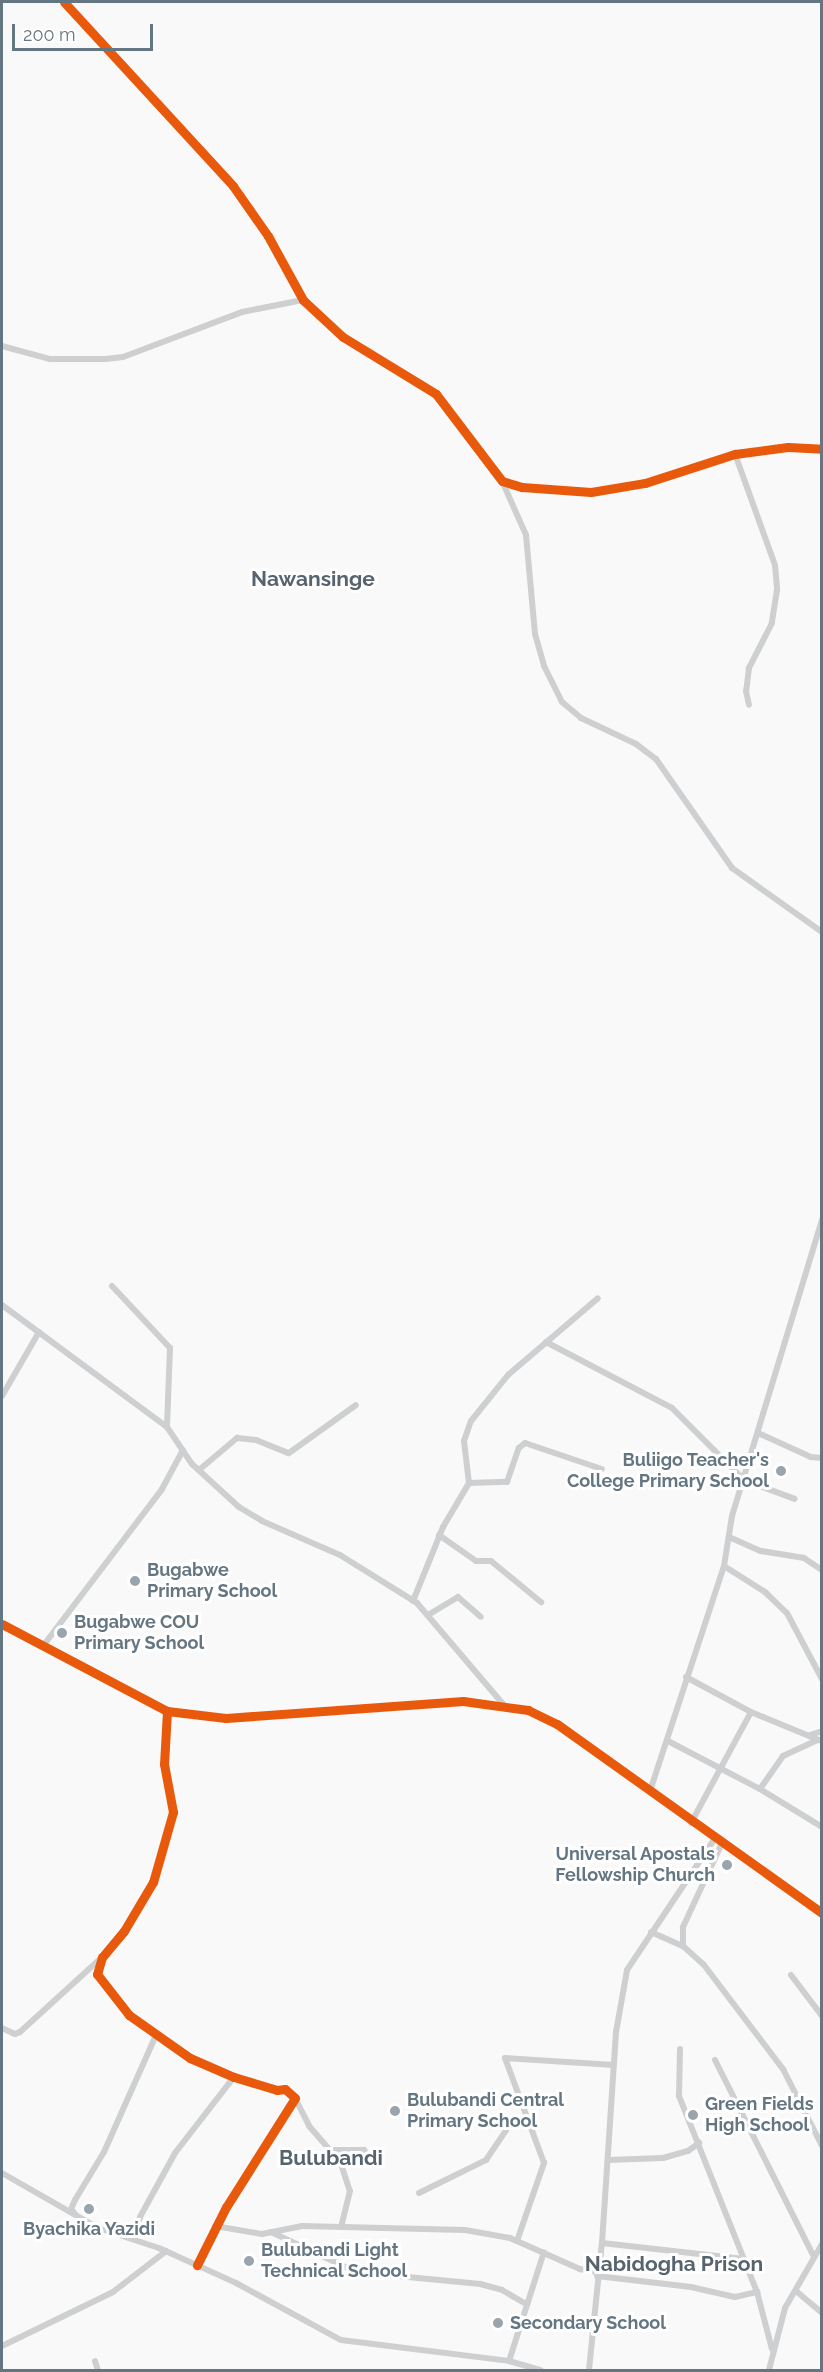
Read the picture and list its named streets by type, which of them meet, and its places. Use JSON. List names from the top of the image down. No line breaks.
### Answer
{"districts":["Nawansinge","Bulubandi","Nabidogha Prison"],"places":["Buliigo Teacher's College Primary School","Bugabwe Primary School","Bugabwe COU Primary School","Universal Apostals Fellowship Church","Bulubandi Central Primary School","Green Fields High School","Byachika Yazidi","Bulubandi Light Technical School","Secondary School"],"scale_bar":"200 m"}
